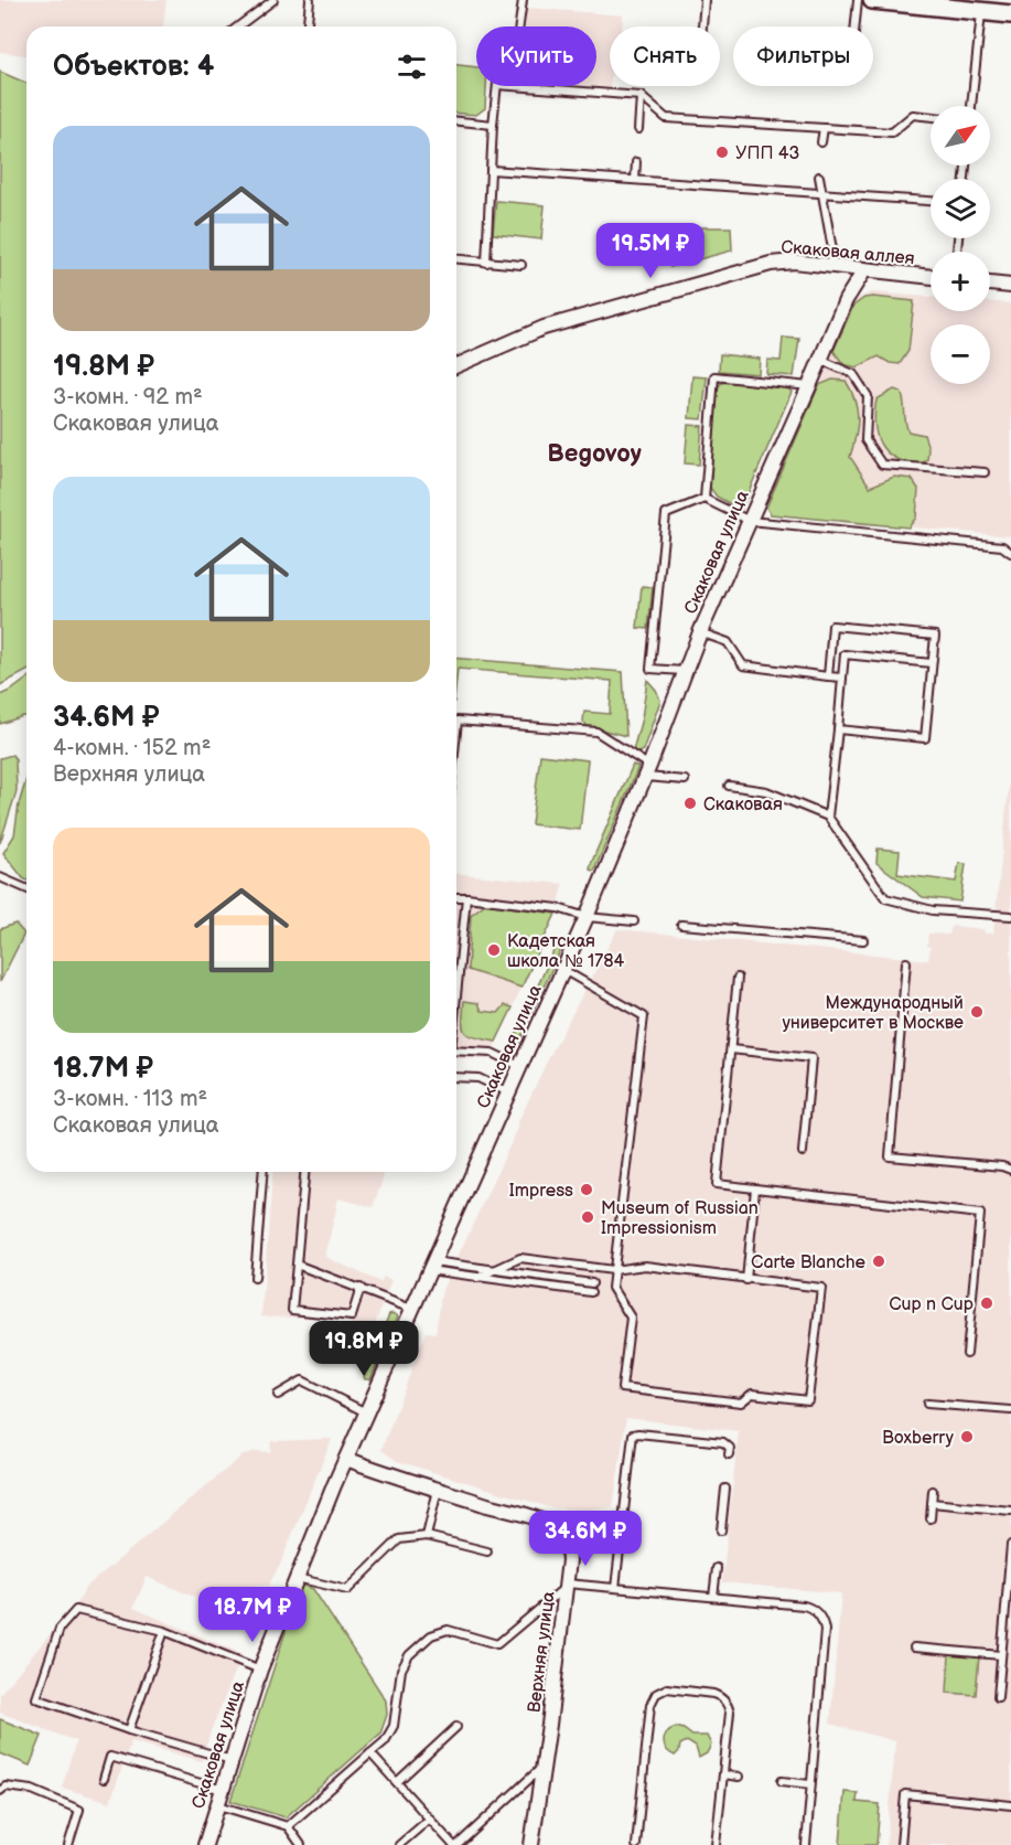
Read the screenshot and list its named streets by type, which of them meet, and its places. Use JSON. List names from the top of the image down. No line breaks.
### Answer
{"streets":{"street":["Скаковая аллея","Скаковая улица","Верхняя улица"]},"crossings":[["Скаковая аллея","Скаковая улица"],["Скаковая улица","Верхняя улица"]],"districts":["Begovoy"],"places":["УПП 43","Скаковая","Кадетская школа № 1784","Международный университет в Москве","Impress","Museum of Russian Impressionism","Carte Blanche","Cup n Cup","Boxberry"],"north":"top right","page":{"chip":["Купить","Снять","Фильтры"],"heading":"Объектов: 4","map_buttons":["+","−"],"list":[{"name":"19.8M ₽","note":"3-комн. · 92 m² · Скаковая улица"},{"name":"34.6M ₽","note":"4-комн. · 152 m² · Верхняя улица"},{"name":"18.7M ₽","note":"3-комн. · 113 m² · Скаковая улица"}],"price":["19.5M ₽","19.8M ₽","34.6M ₽","18.7M ₽"]}}
